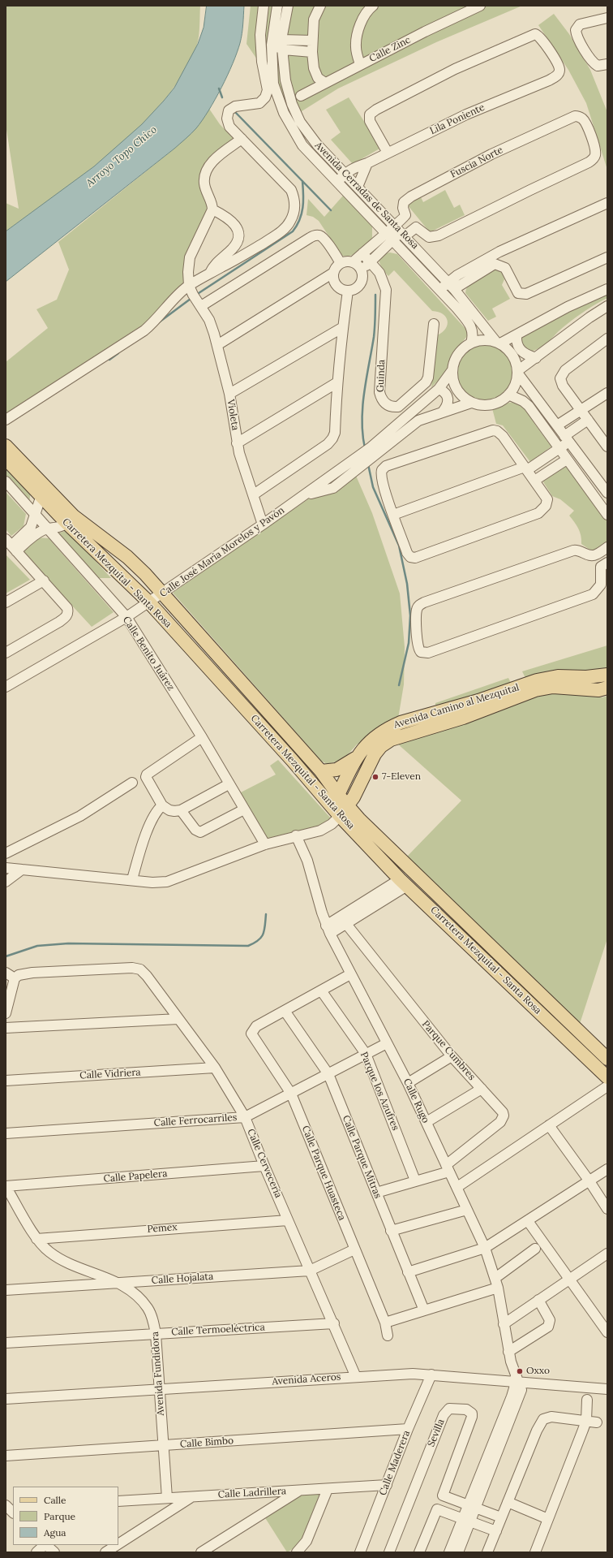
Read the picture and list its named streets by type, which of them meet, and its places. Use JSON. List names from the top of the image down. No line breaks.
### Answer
{"streets":{"main road":["Carretera Mezquital - Santa Rosa","Avenida Camino al Mezquital"],"street":["Calle Zinc","Lila Poniente","Fuscia Norte","Avenida Cerradas de Santa Rosa","Guinda","Violeta","Calle José María Morelos y Pavón","Calle Benito Juárez","Parque Cumbres","Calle Vidriera","Parque los Azufres","Calle Rugo","Calle Ferrocarriles","Calle Parque Mitras","Calle Cervecería","Calle Parque Huasteca","Calle Papelera","Pemex","Calle Hojalata","Calle Termoeléctrica","Avenida Fundidora","Avenida Aceros","Sevilla","Calle Bimbo","Calle Maderera","Calle Ladrillera"]},"crossings":[["Lila Poniente","Avenida Cerradas de Santa Rosa"],["Fuscia Norte","Avenida Cerradas de Santa Rosa"],["Avenida Cerradas de Santa Rosa","Calle José María Morelos y Pavón"],["Violeta","Calle José María Morelos y Pavón"],["Calle José María Morelos y Pavón","Carretera Mezquital - Santa Rosa"],["Calle José María Morelos y Pavón","Calle Benito Juárez"],["Carretera Mezquital - Santa Rosa","Avenida Camino al Mezquital"],["Parque Cumbres","Calle Rugo"],["Calle Vidriera","Calle Cervecería"],["Parque los Azufres","Calle Ferrocarriles"],["Calle Rugo","Calle Ferrocarriles"],["Calle Rugo","Avenida Aceros"],["Calle Ferrocarriles","Calle Parque Mitras"],["Calle Ferrocarriles","Calle Cervecería"],["Calle Ferrocarriles","Calle Parque Huasteca"],["Calle Parque Mitras","Calle Parque Huasteca"],["Calle Cervecería","Calle Papelera"],["Calle Cervecería","Pemex"],["Calle Cervecería","Calle Hojalata"],["Calle Cervecería","Calle Termoeléctrica"],["Calle Cervecería","Avenida Aceros"],["Calle Parque Huasteca","Calle Hojalata"],["Calle Papelera","Avenida Fundidora"],["Pemex","Avenida Fundidora"],["Calle Hojalata","Avenida Fundidora"],["Calle Termoeléctrica","Avenida Fundidora"],["Avenida Fundidora","Avenida Aceros"],["Avenida Fundidora","Calle Bimbo"],["Avenida Fundidora","Calle Ladrillera"],["Avenida Aceros","Calle Maderera"],["Calle Bimbo","Calle Maderera"],["Calle Maderera","Calle Ladrillera"]],"water":["Arroyo Topo Chico"],"places":["7-Eleven","Oxxo"],"legend":["Calle","Parque","Agua"]}
